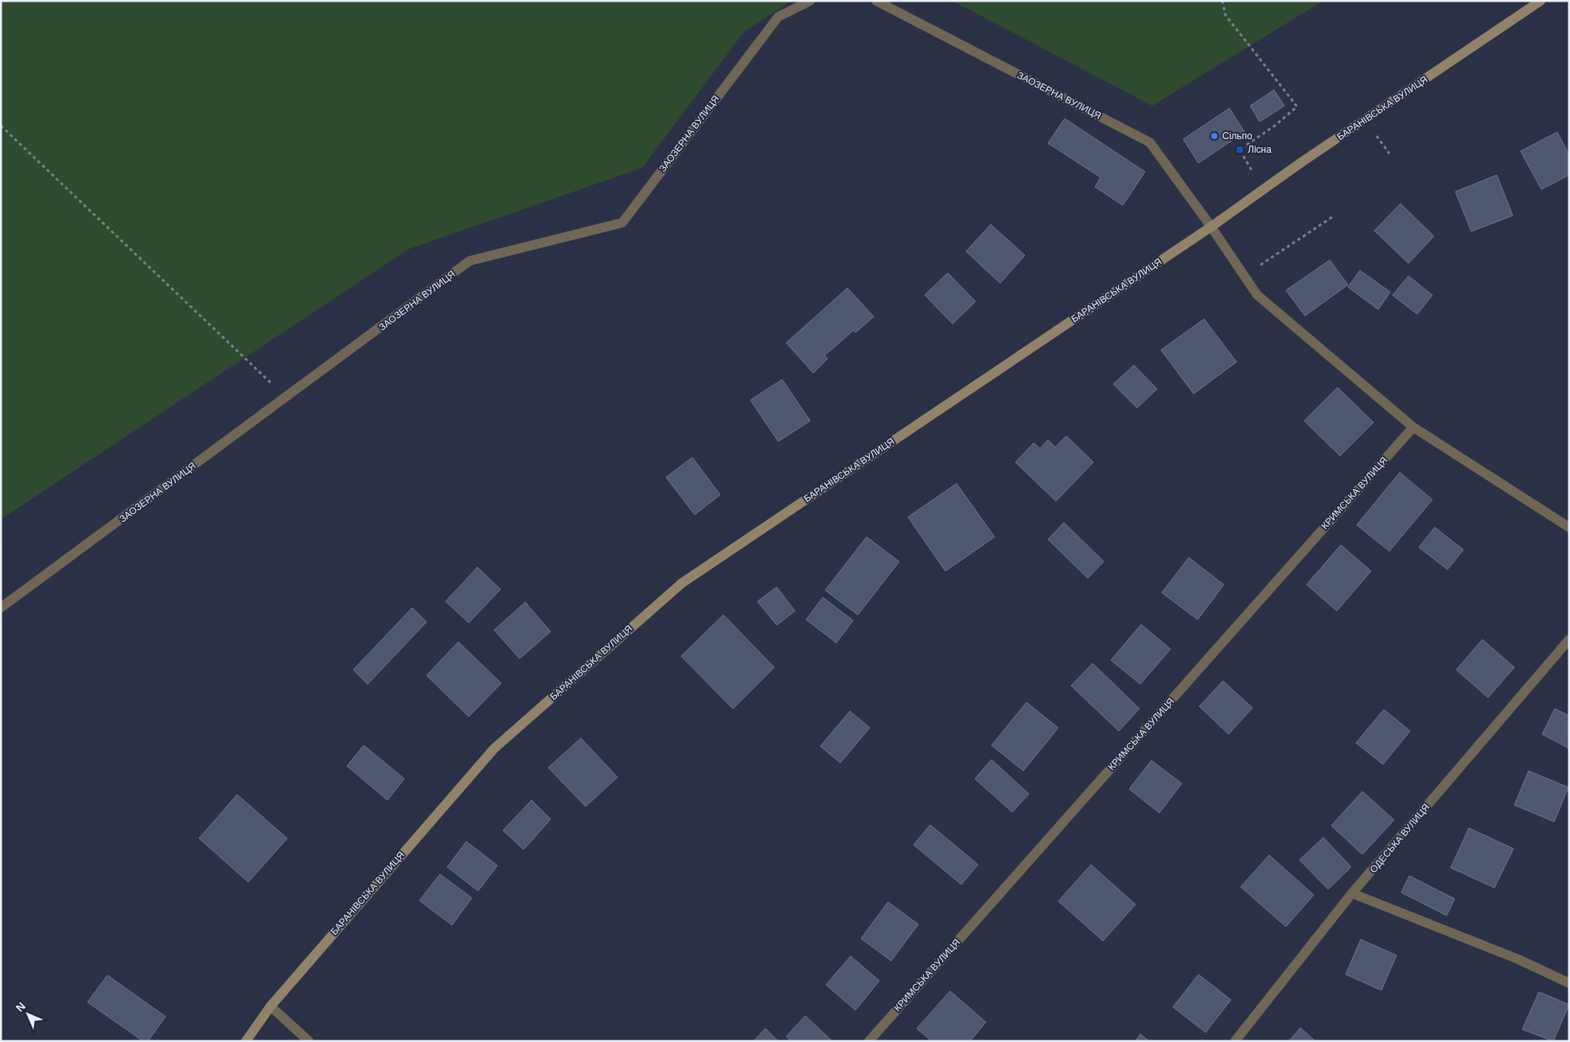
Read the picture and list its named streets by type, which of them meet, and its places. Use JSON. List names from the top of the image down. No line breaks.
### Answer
{"streets":{"main road":["БАРАНІВСЬКА ВУЛИЦЯ"],"street":["ЗАОЗЕРНА ВУЛИЦЯ","КРИМСЬКА ВУЛИЦЯ","ОДЕСЬКА ВУЛИЦЯ"]},"crossings":[["ЗАОЗЕРНА ВУЛИЦЯ","БАРАНІВСЬКА ВУЛИЦЯ"],["ЗАОЗЕРНА ВУЛИЦЯ","КРИМСЬКА ВУЛИЦЯ"]],"places":{"other":["Сільпо"],"transit":["Лісна"]},"north":"top left"}
